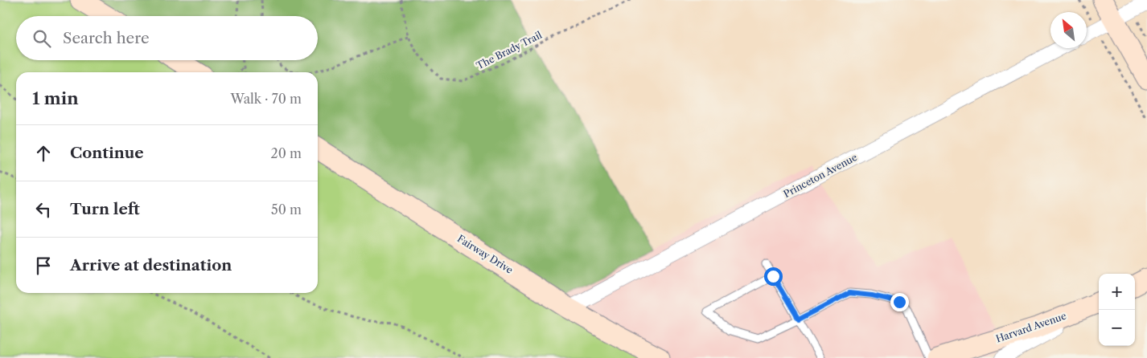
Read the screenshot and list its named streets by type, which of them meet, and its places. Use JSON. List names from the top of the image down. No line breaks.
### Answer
{"streets":{"street":["Princeton Avenue","Fairway Drive","Harvard Avenue"],"path":["The Brady Trail"]},"crossings":[["Princeton Avenue","Fairway Drive"]],"north":"top left","page":{"search":"Search here","heading":["1 min","Walk · 70 m"],"list":[["Continue","20 m"],["Turn left","50 m"],"Arrive at destination"],"map_buttons":["+","−"]}}
